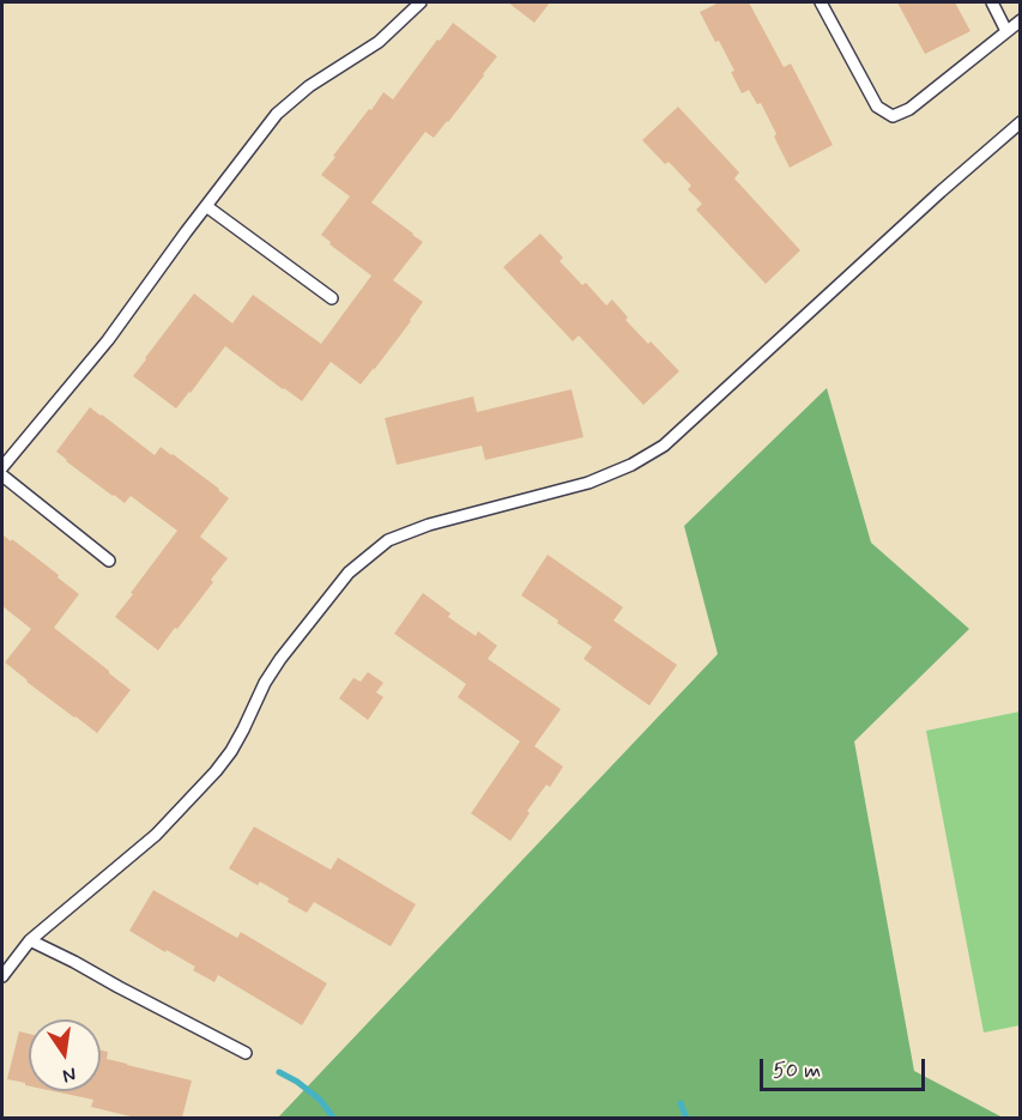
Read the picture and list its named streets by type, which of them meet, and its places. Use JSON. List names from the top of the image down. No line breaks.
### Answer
{"scale_bar":"50 m","north":"bottom"}
